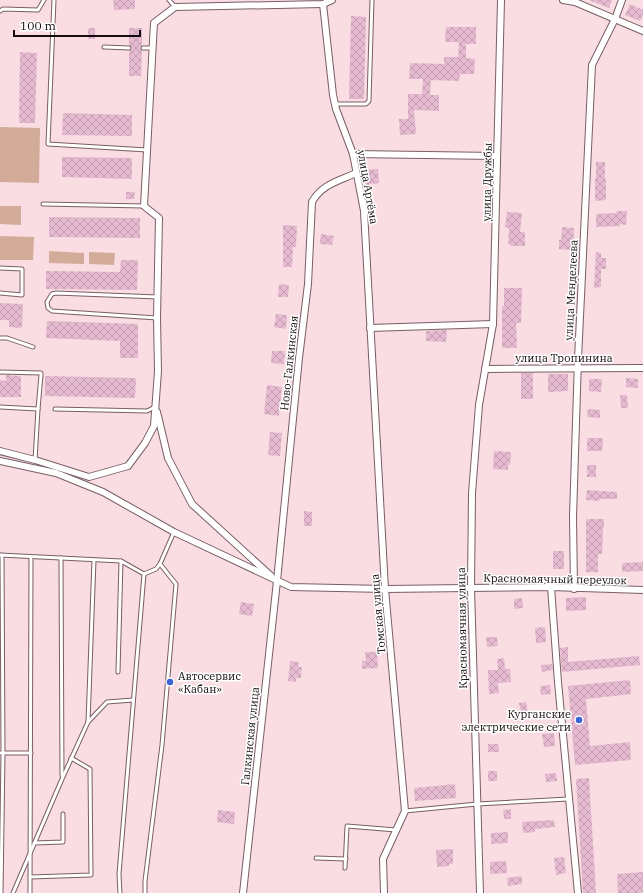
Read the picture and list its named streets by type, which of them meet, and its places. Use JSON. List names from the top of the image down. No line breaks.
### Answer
{"streets":{"street":["улица Дружбы","улица Артёма","улица Менделеева","улица Тропинина","Ново-Галкинская","Красномаячный переулок","Томская улица","Красномаячная улица","Галкинская улица"]},"crossings":[["улица Дружбы","улица Тропинина"],["улица Дружбы","Красномаячная улица"],["улица Артёма","Ново-Галкинская"],["улица Артёма","Томская улица"],["улица Менделеева","улица Тропинина"],["улица Менделеева","Красномаячный переулок"],["улица Тропинина","Красномаячная улица"],["Ново-Галкинская","Красномаячный переулок"],["Ново-Галкинская","Галкинская улица"],["Красномаячный переулок","Томская улица"],["Красномаячный переулок","Красномаячная улица"],["Красномаячный переулок","Галкинская улица"]],"places":["Автосервис «Кабан»","Курганские электрические сети"],"scale_bar":"100 m"}
